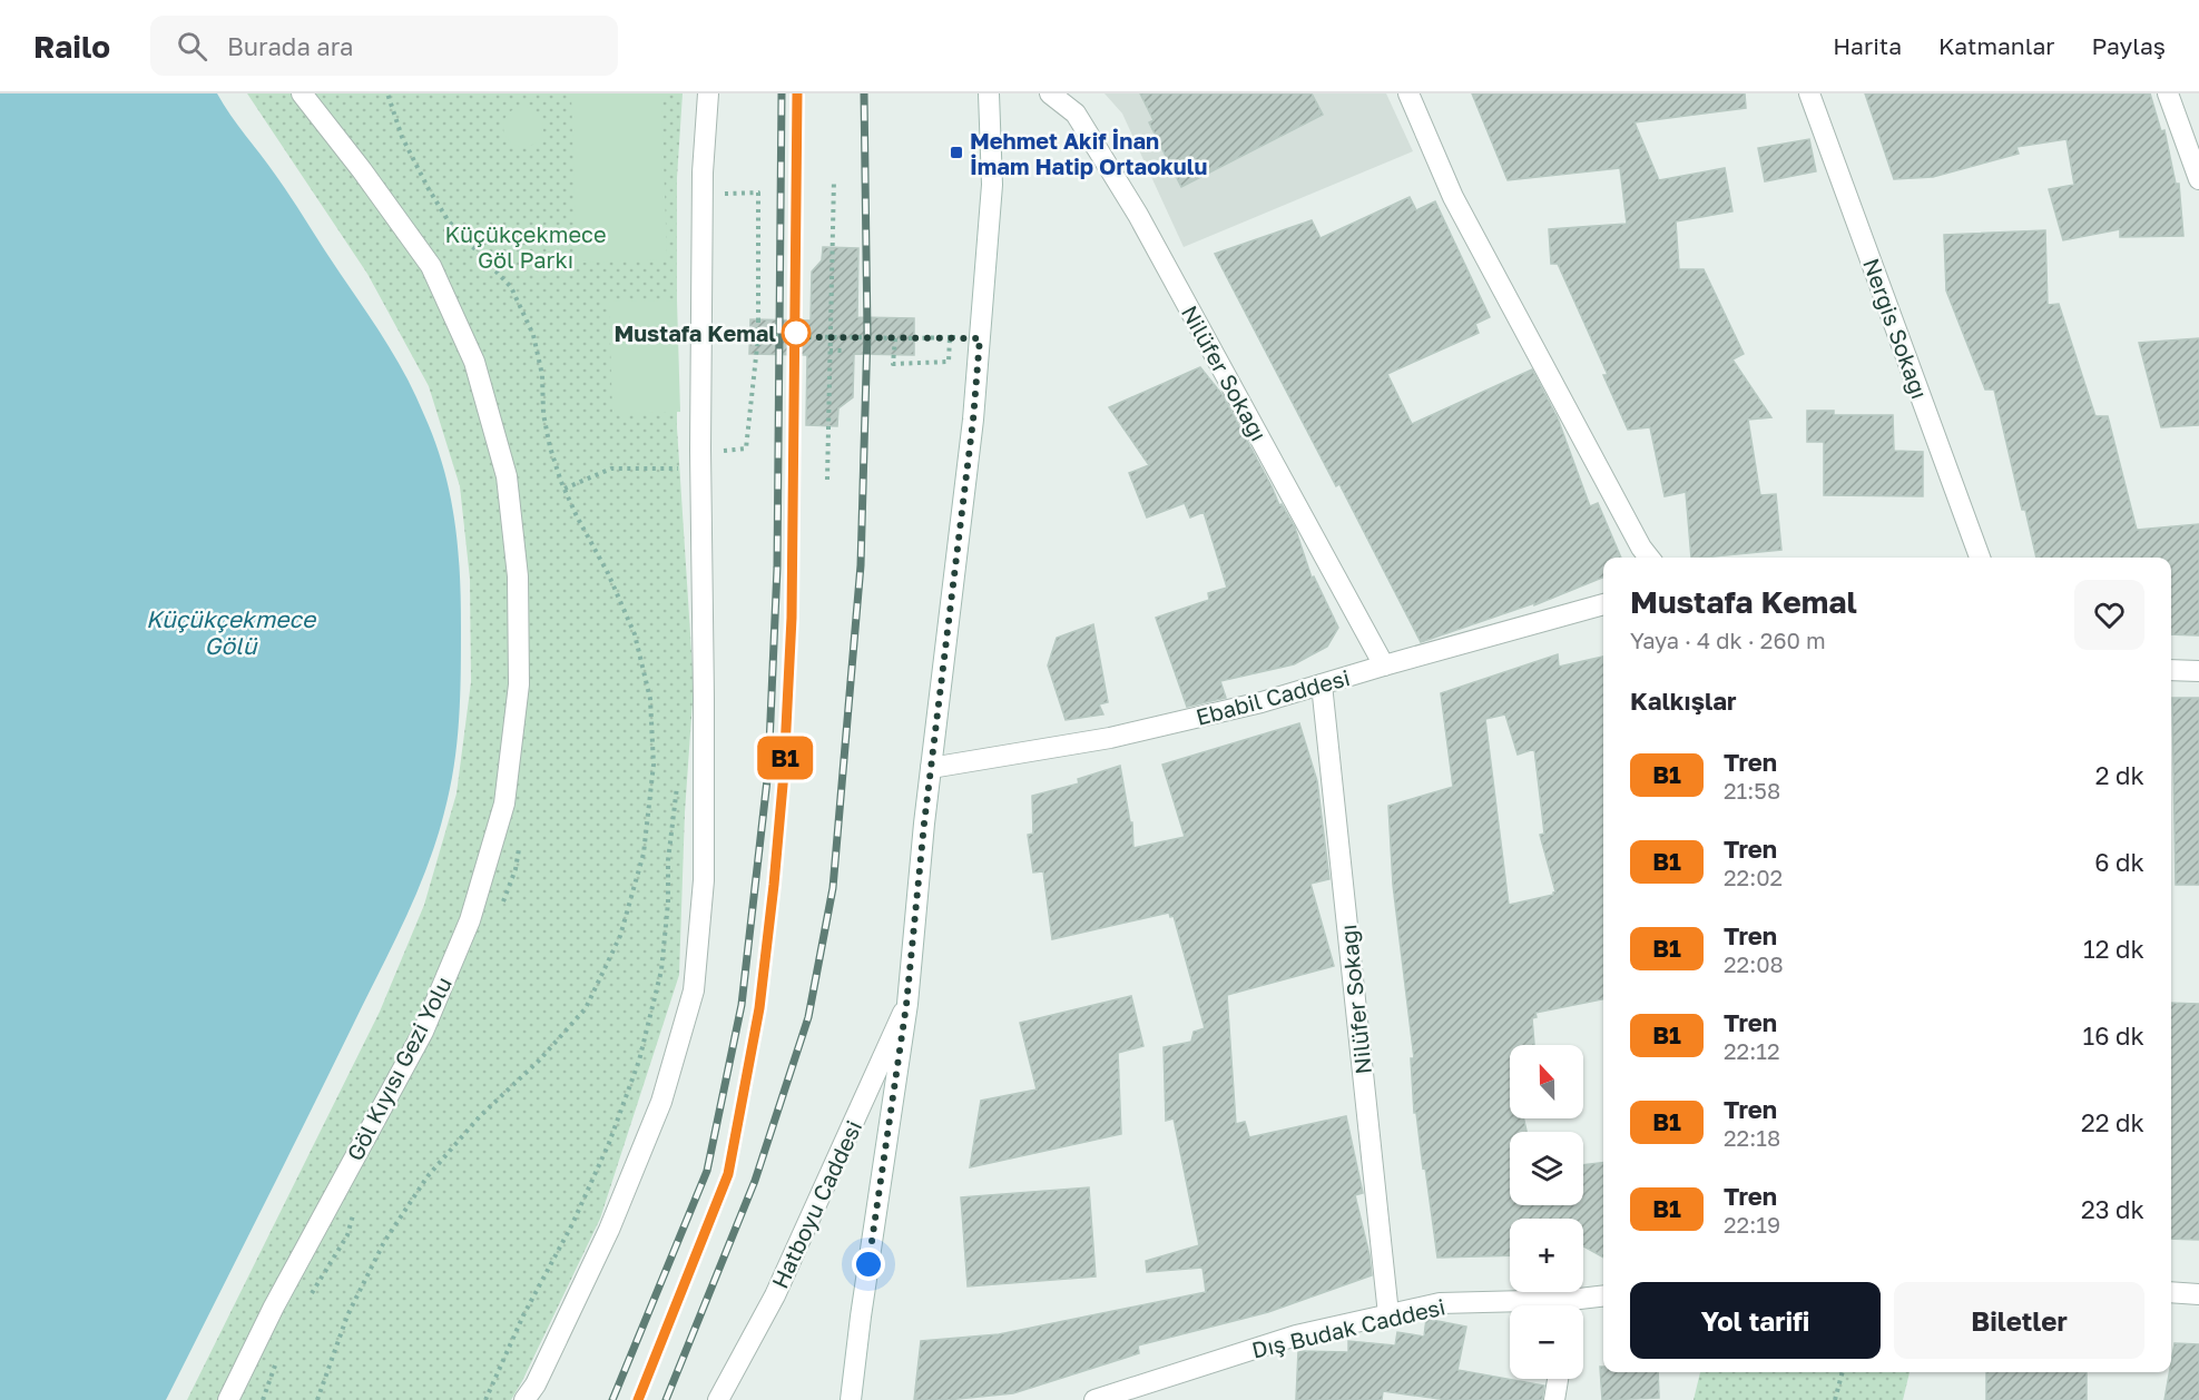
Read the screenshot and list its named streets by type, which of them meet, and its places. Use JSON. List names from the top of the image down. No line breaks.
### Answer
{"streets":{"street":["Nergis Sokağı","Nilüfer Sokağı","Ebabil Caddesi","Göl Kıyısı Gezi Yolu","Hatboyu Caddesi","Dış Budak Caddesi"]},"crossings":[["Nilüfer Sokağı","Ebabil Caddesi"],["Nilüfer Sokağı","Dış Budak Caddesi"]],"water":["Küçükçekmece Gölü"],"parks":["Küçükçekmece Göl Parkı"],"places":{"transit":["Mehmet Akif İnan İmam Hatip Ortaokulu"],"other":["Mustafa Kemal"]},"north":"top","page":{"header":"Railo","search":"Burada ara","nav":["Harita","Katmanlar","Paylaş"],"on_map":"B1","heading":[["Mustafa Kemal","Yaya · 4 dk · 260 m"],"Kalkışlar"],"list":[{"mark":"B1","name":"Tren","note":"21:58","value":"2 dk"},{"mark":"B1","name":"Tren","note":"22:02","value":"6 dk"},{"mark":"B1","name":"Tren","note":"22:08","value":"12 dk"},{"mark":"B1","name":"Tren","note":"22:12","value":"16 dk"},{"mark":"B1","name":"Tren","note":"22:18","value":"22 dk"},{"mark":"B1","name":"Tren","note":"22:19","value":"23 dk"}],"map_buttons":["+","−"],"buttons":["Yol tarifi","Biletler"]}}
